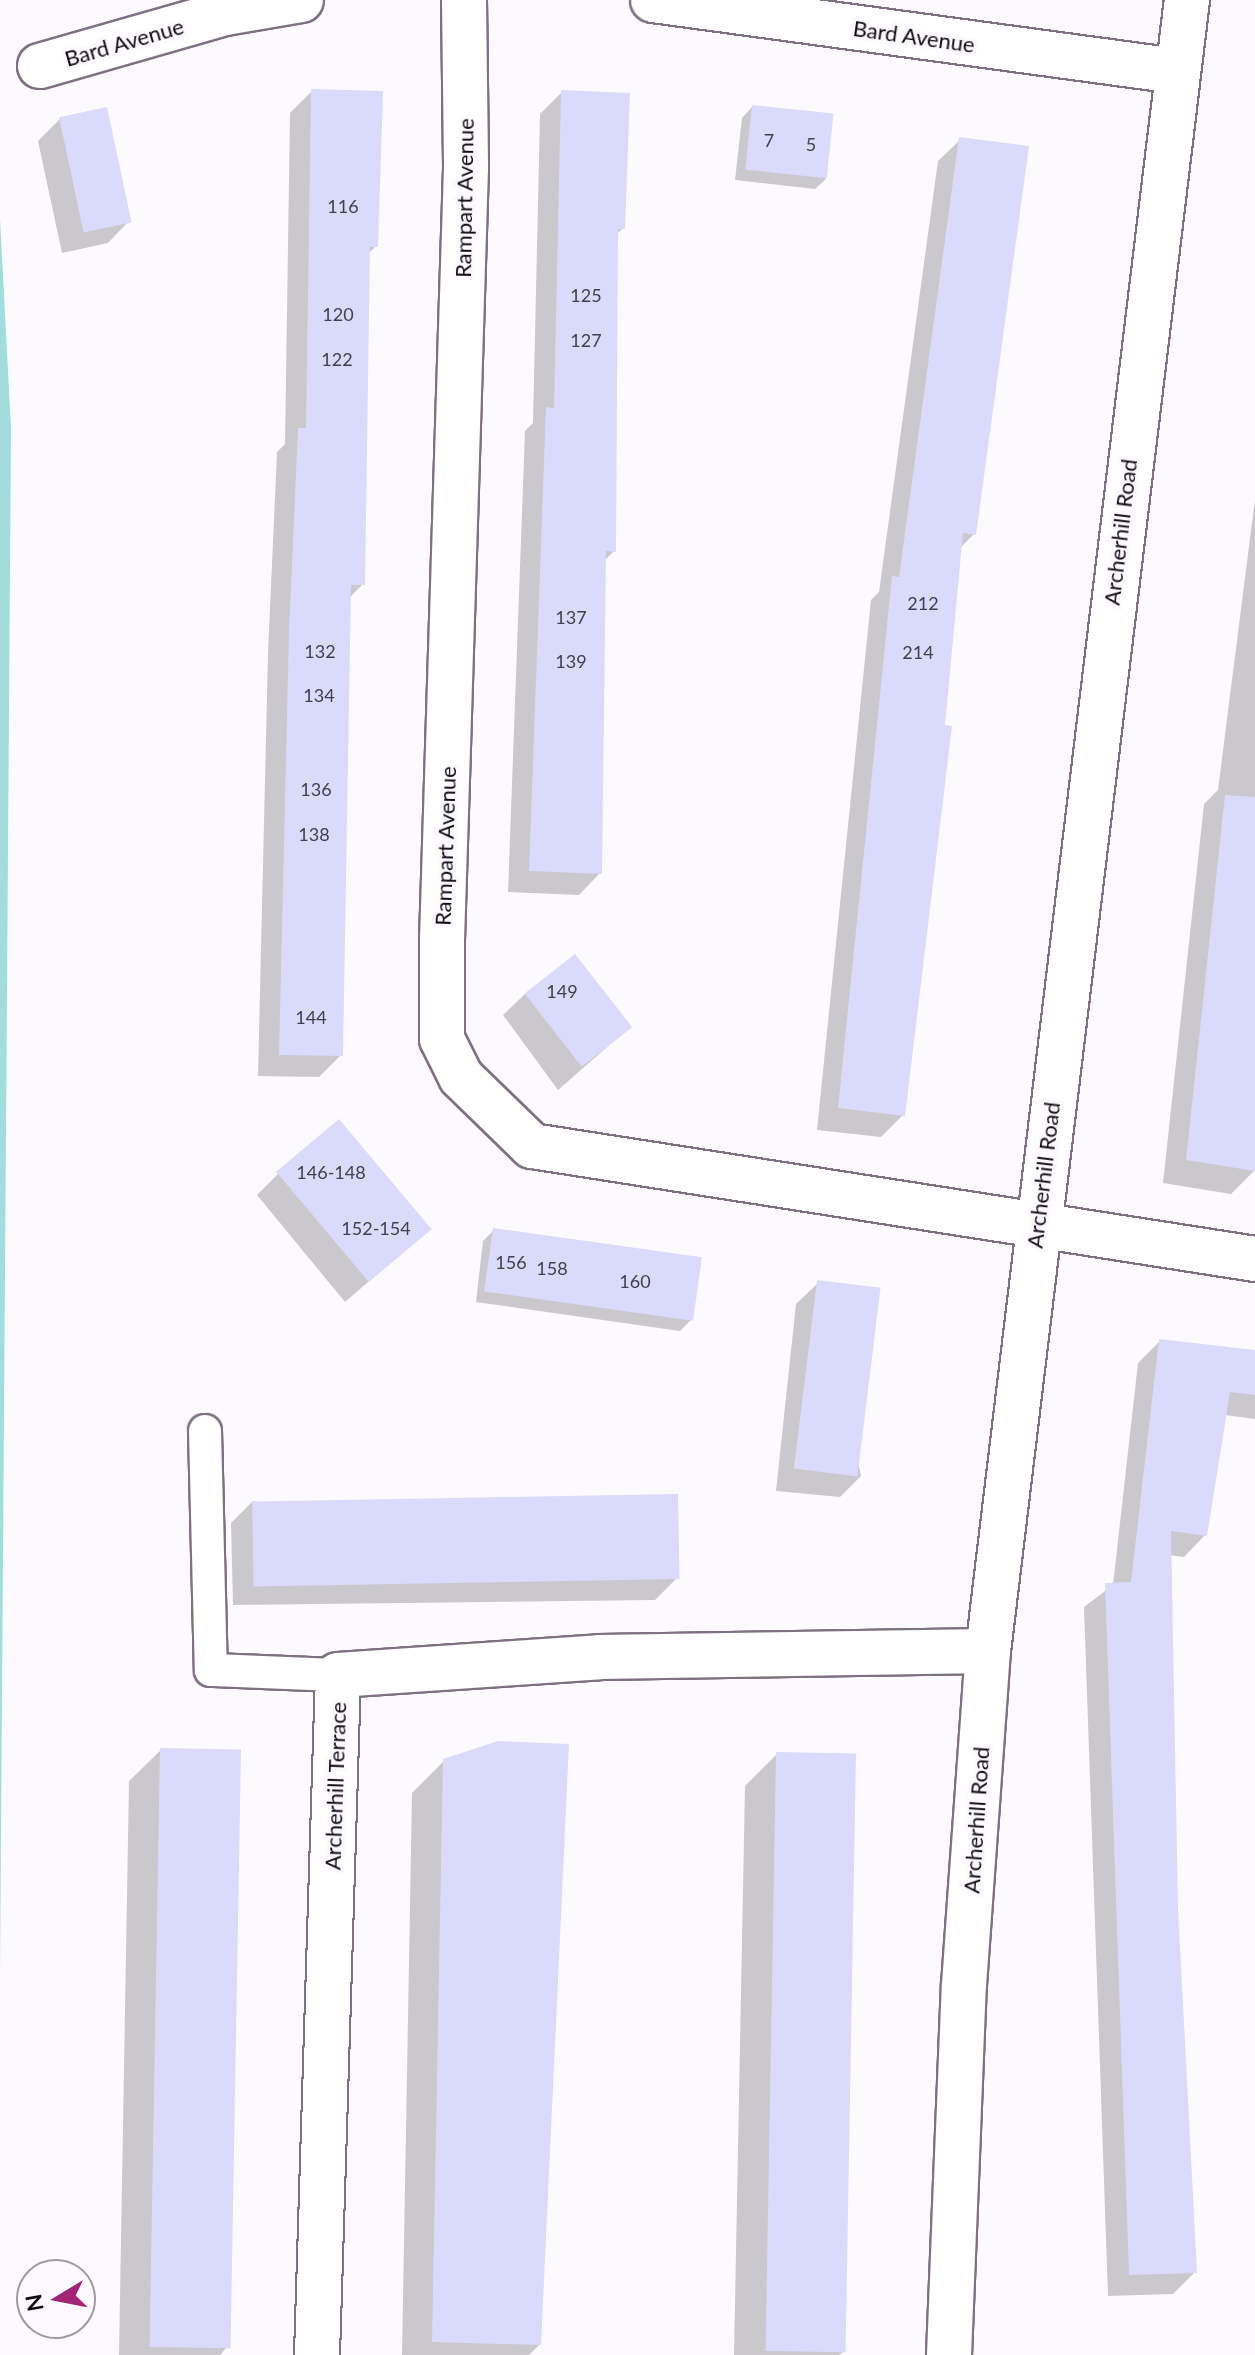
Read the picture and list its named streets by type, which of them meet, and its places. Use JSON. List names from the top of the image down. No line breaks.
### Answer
{"streets":{"street":["Bard Avenue","Rampart Avenue","Archerhill Road","Archerhill Terrace"]},"crossings":[["Bard Avenue","Archerhill Road"],["Rampart Avenue","Archerhill Road"],["Archerhill Road","Archerhill Terrace"]],"house_numbers":["7","5","116","125","120","127","122","212","137","132","214","139","134","136","138","149","144","146-148","152-154","156","158","160"],"north":"left"}
